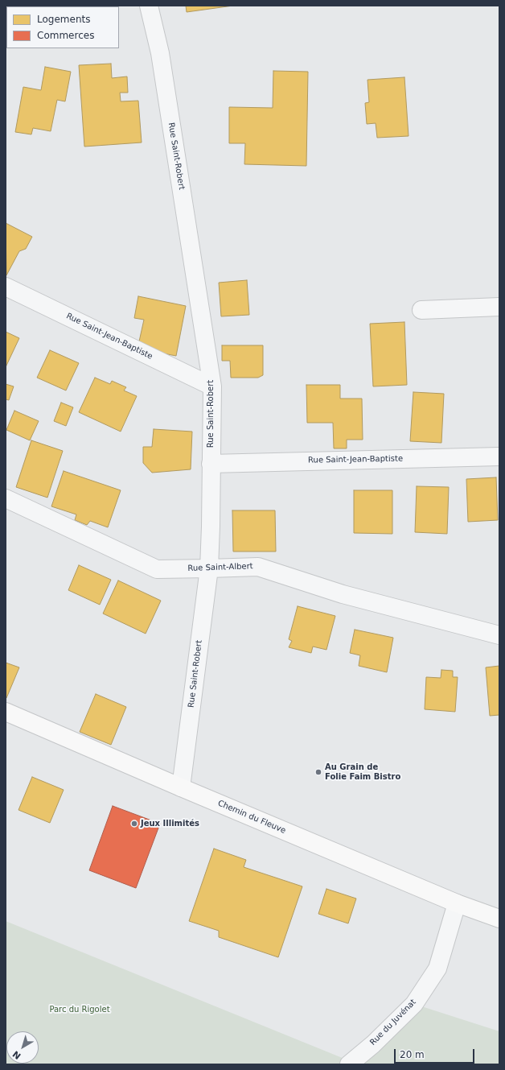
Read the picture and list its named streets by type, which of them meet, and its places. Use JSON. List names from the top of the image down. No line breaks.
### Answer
{"streets":{"street":["Rue Saint-Robert","Rue Saint-Jean-Baptiste","Rue Saint-Albert","Chemin du Fleuve","Rue du Juvénat"]},"crossings":[["Rue Saint-Robert","Rue Saint-Jean-Baptiste"],["Rue Saint-Robert","Rue Saint-Albert"],["Rue Saint-Robert","Chemin du Fleuve"],["Chemin du Fleuve","Rue du Juvénat"]],"parks":["Parc du Rigolet"],"places":["Au Grain de Folie Faim Bistro","Jeux Illimités"],"legend":["Logements","Commerces"],"scale_bar":"20 m","north":"bottom left"}
